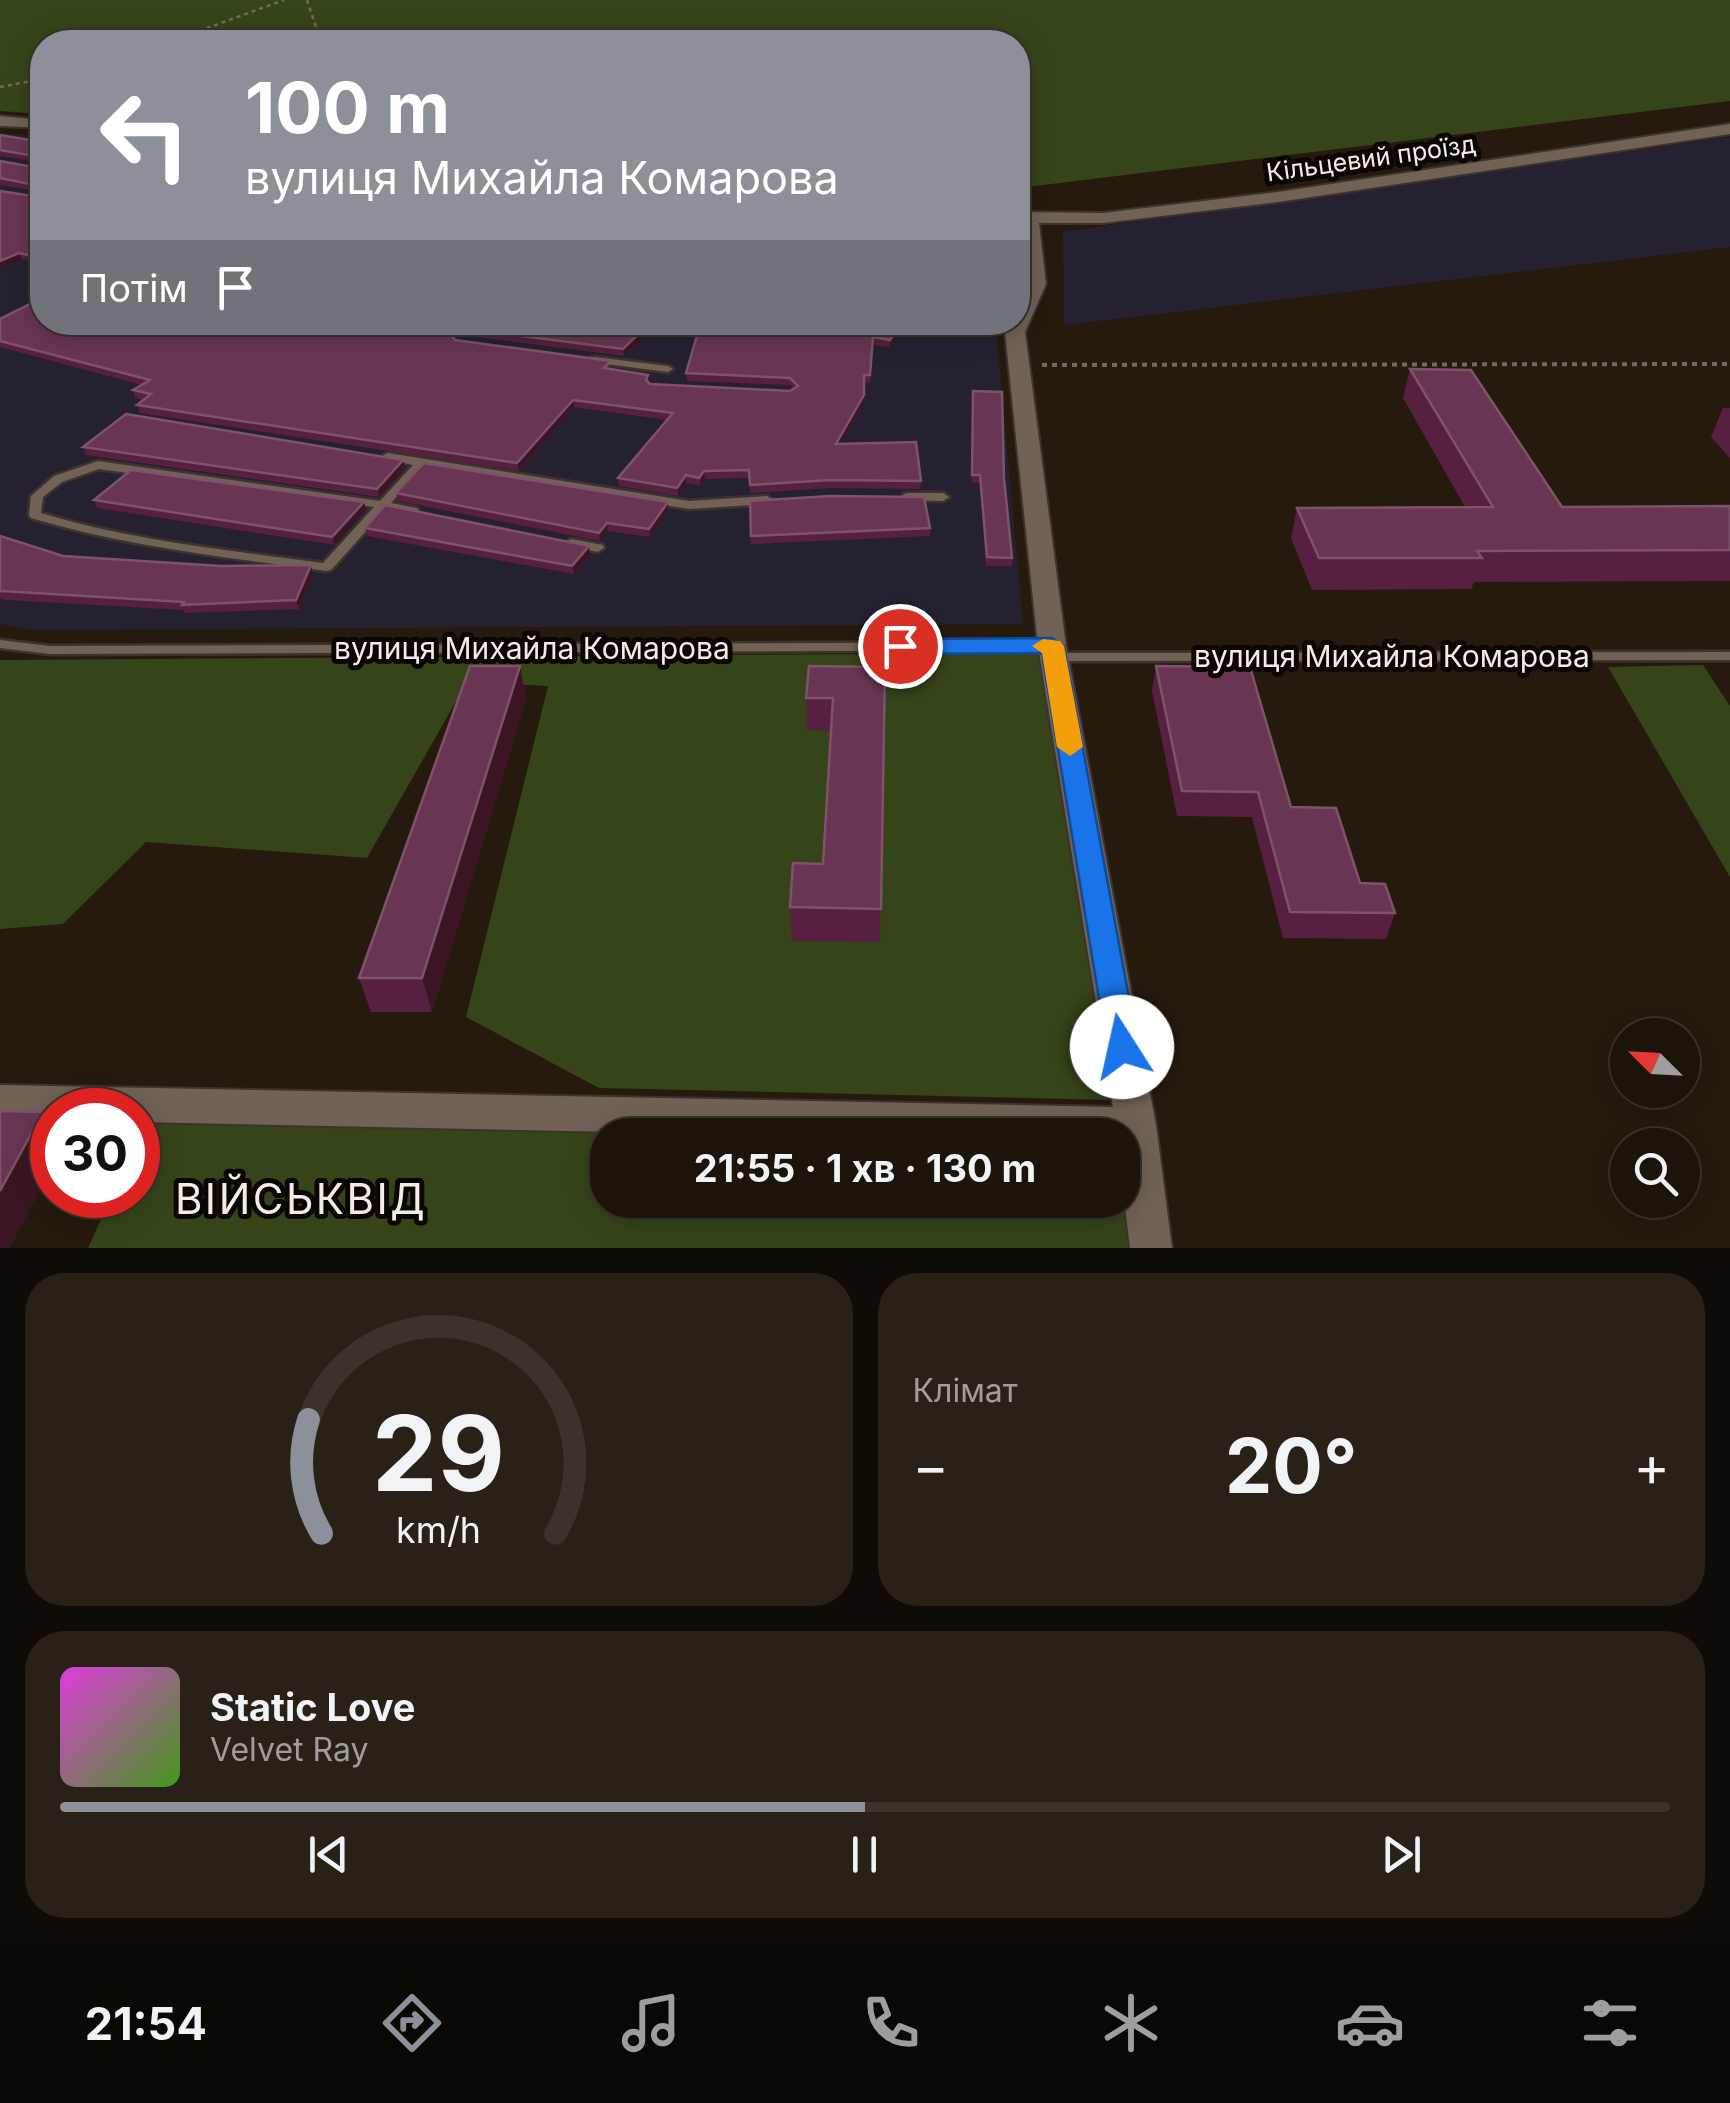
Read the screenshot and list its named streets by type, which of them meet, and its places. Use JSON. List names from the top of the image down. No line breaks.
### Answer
{"streets":{"street":["Кільцевий проїзд"],"lane":["вулиця Михайла Комарова"]},"districts":["ВІЙСЬКВІД"],"north":"top left","page":{"turn":["100 m","вулиця Михайла Комарова"],"then":"Потім","limit":"30","trip":"21:55 · 1 хв · 130 m","tile":"Клімат","heat":["−","20°","+"],"song":["Static Love","Velvet Ray"],"tabs":"21:54","gauge":["29","km/h"]}}
